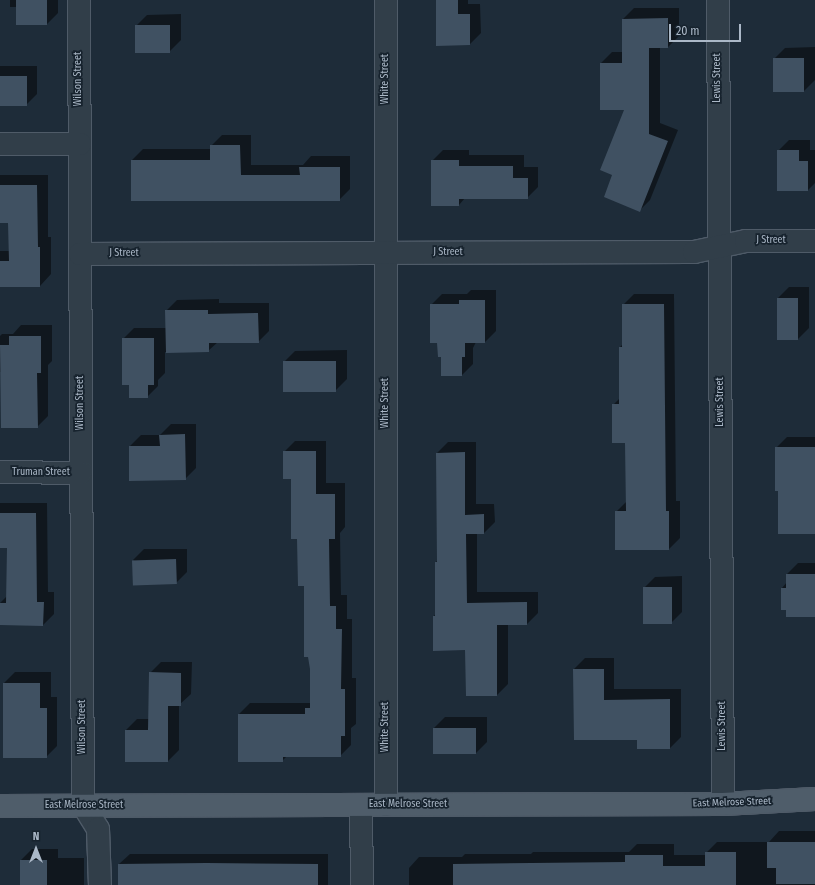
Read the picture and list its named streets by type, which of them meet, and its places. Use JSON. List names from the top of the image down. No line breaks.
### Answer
{"streets":{"main road":["East Melrose Street"],"street":["Lewis Street","Wilson Street","White Street","J Street","Truman Street"]},"crossings":[["Lewis Street","J Street"],["Lewis Street","East Melrose Street"],["Wilson Street","J Street"],["Wilson Street","Truman Street"],["Wilson Street","East Melrose Street"],["White Street","J Street"],["White Street","East Melrose Street"]],"scale_bar":"20 m","north":"top"}
